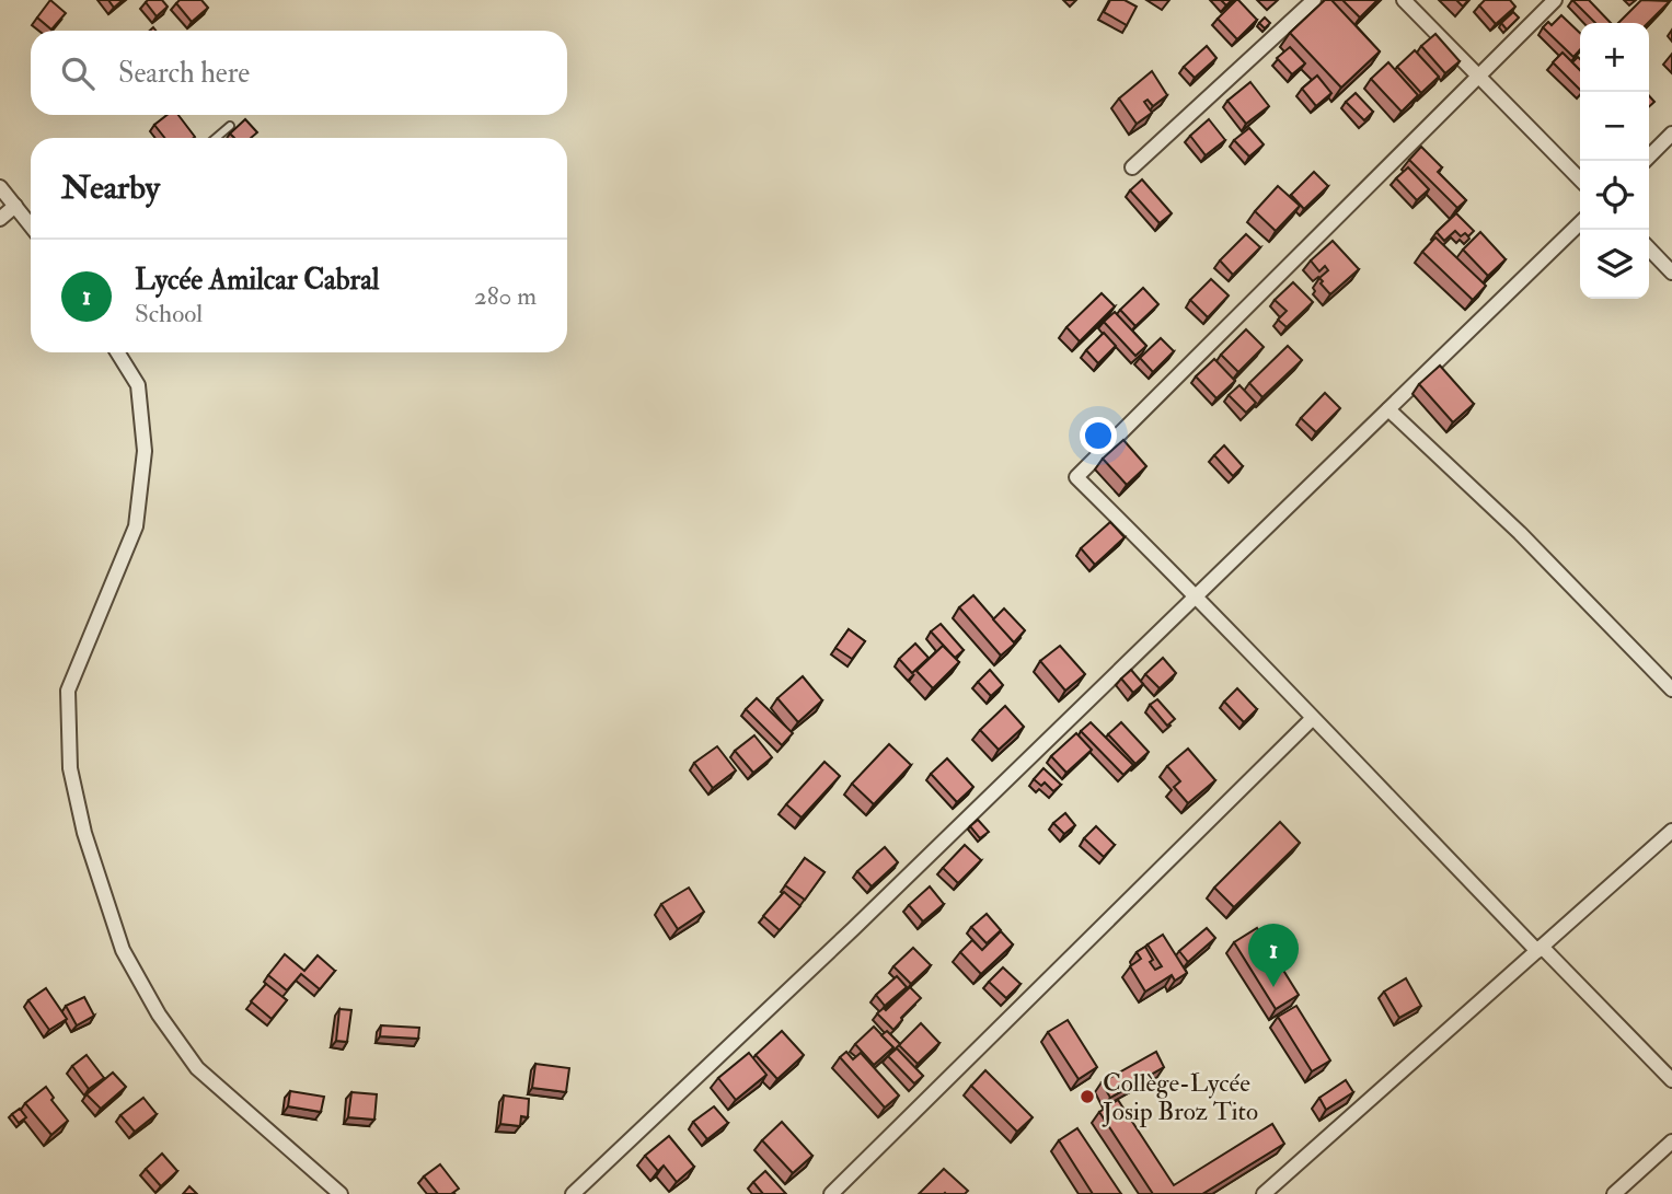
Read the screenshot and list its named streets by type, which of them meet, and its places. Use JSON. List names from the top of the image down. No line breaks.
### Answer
{"places":["Collège-Lycée Josip Broz Tito"],"page":{"map_buttons":["+","−"],"search":"Search here","heading":"Nearby","list":[{"mark":"1","name":"Lycée Amilcar Cabral","note":"School","value":"280 m"}],"pins":"1"}}
